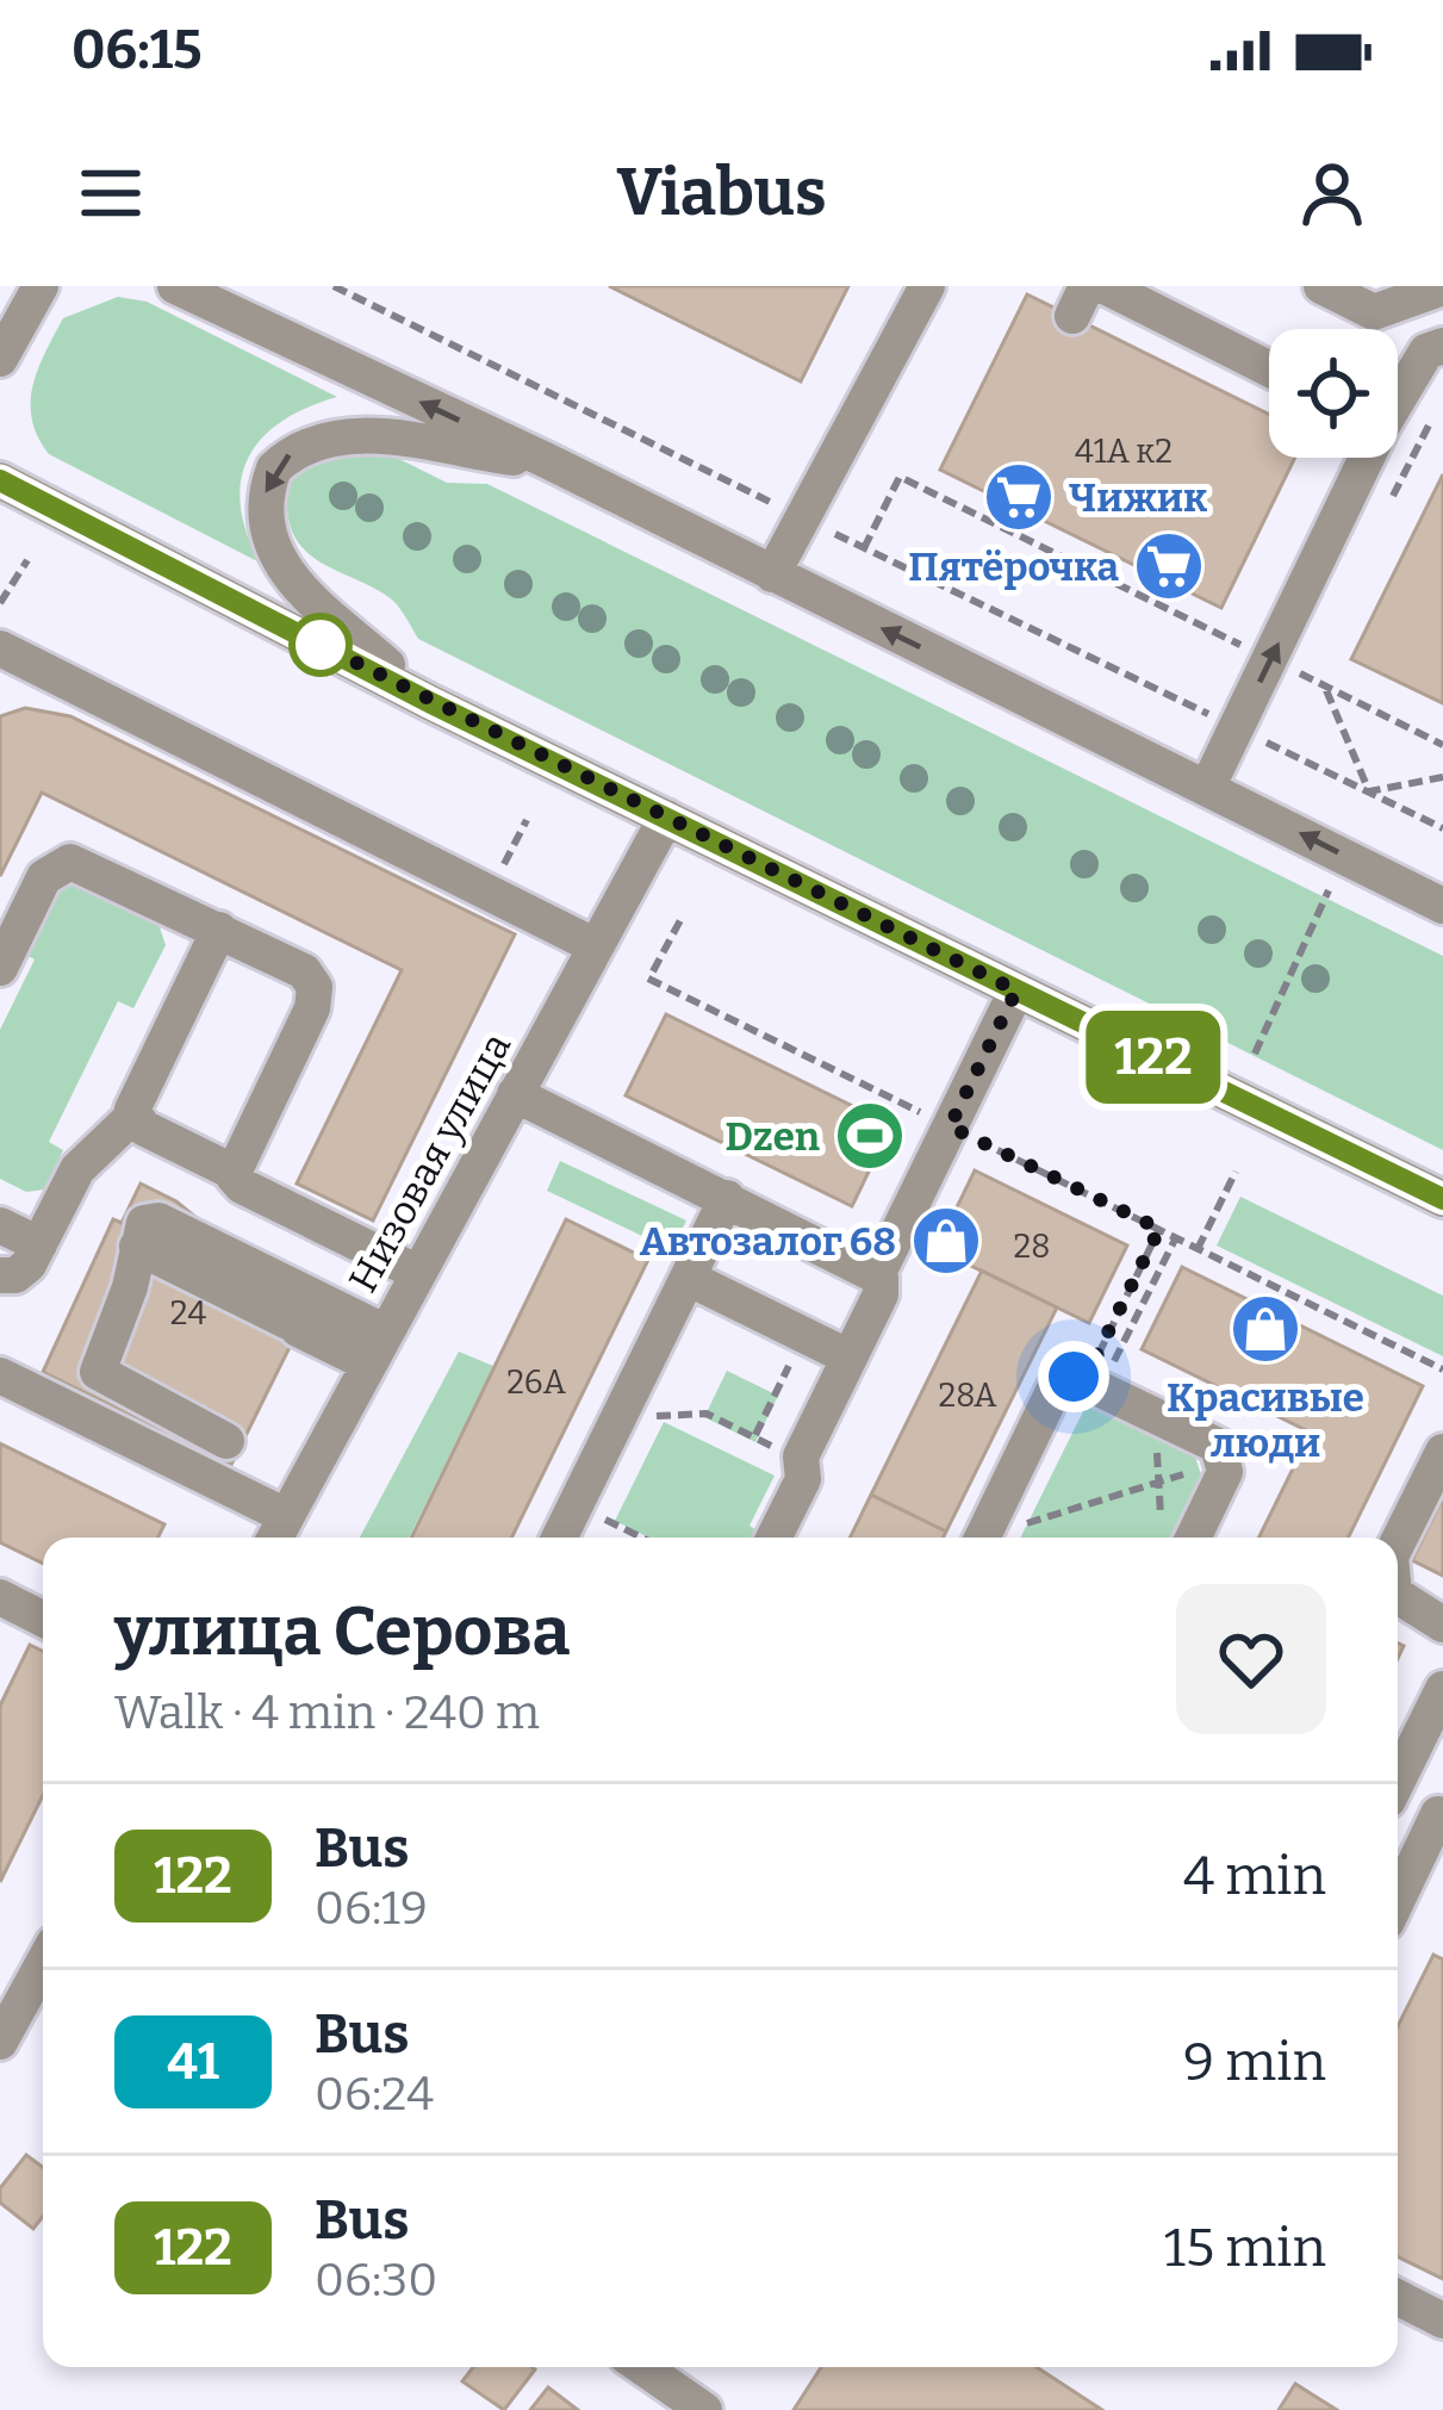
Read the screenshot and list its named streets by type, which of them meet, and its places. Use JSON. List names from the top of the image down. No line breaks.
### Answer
{"streets":{"street":["Низовая улица"]},"places":{"supermarket":["Чижик","Пятёрочка"],"sports":["Dzen"],"shop":["Автозалог 68","Красивые люди"]},"lines":["bus line 122"],"house_numbers":["41А к2","28","24","26А","28А"],"page":{"status":"06:15","header":"Viabus","on_map":"122","heading":["улица Серова","Walk · 4 min · 240 m"],"list":[{"mark":"122","name":"Bus","note":"06:19","value":"4 min"},{"mark":"41","name":"Bus","note":"06:24","value":"9 min"},{"mark":"122","name":"Bus","note":"06:30","value":"15 min"}]}}
